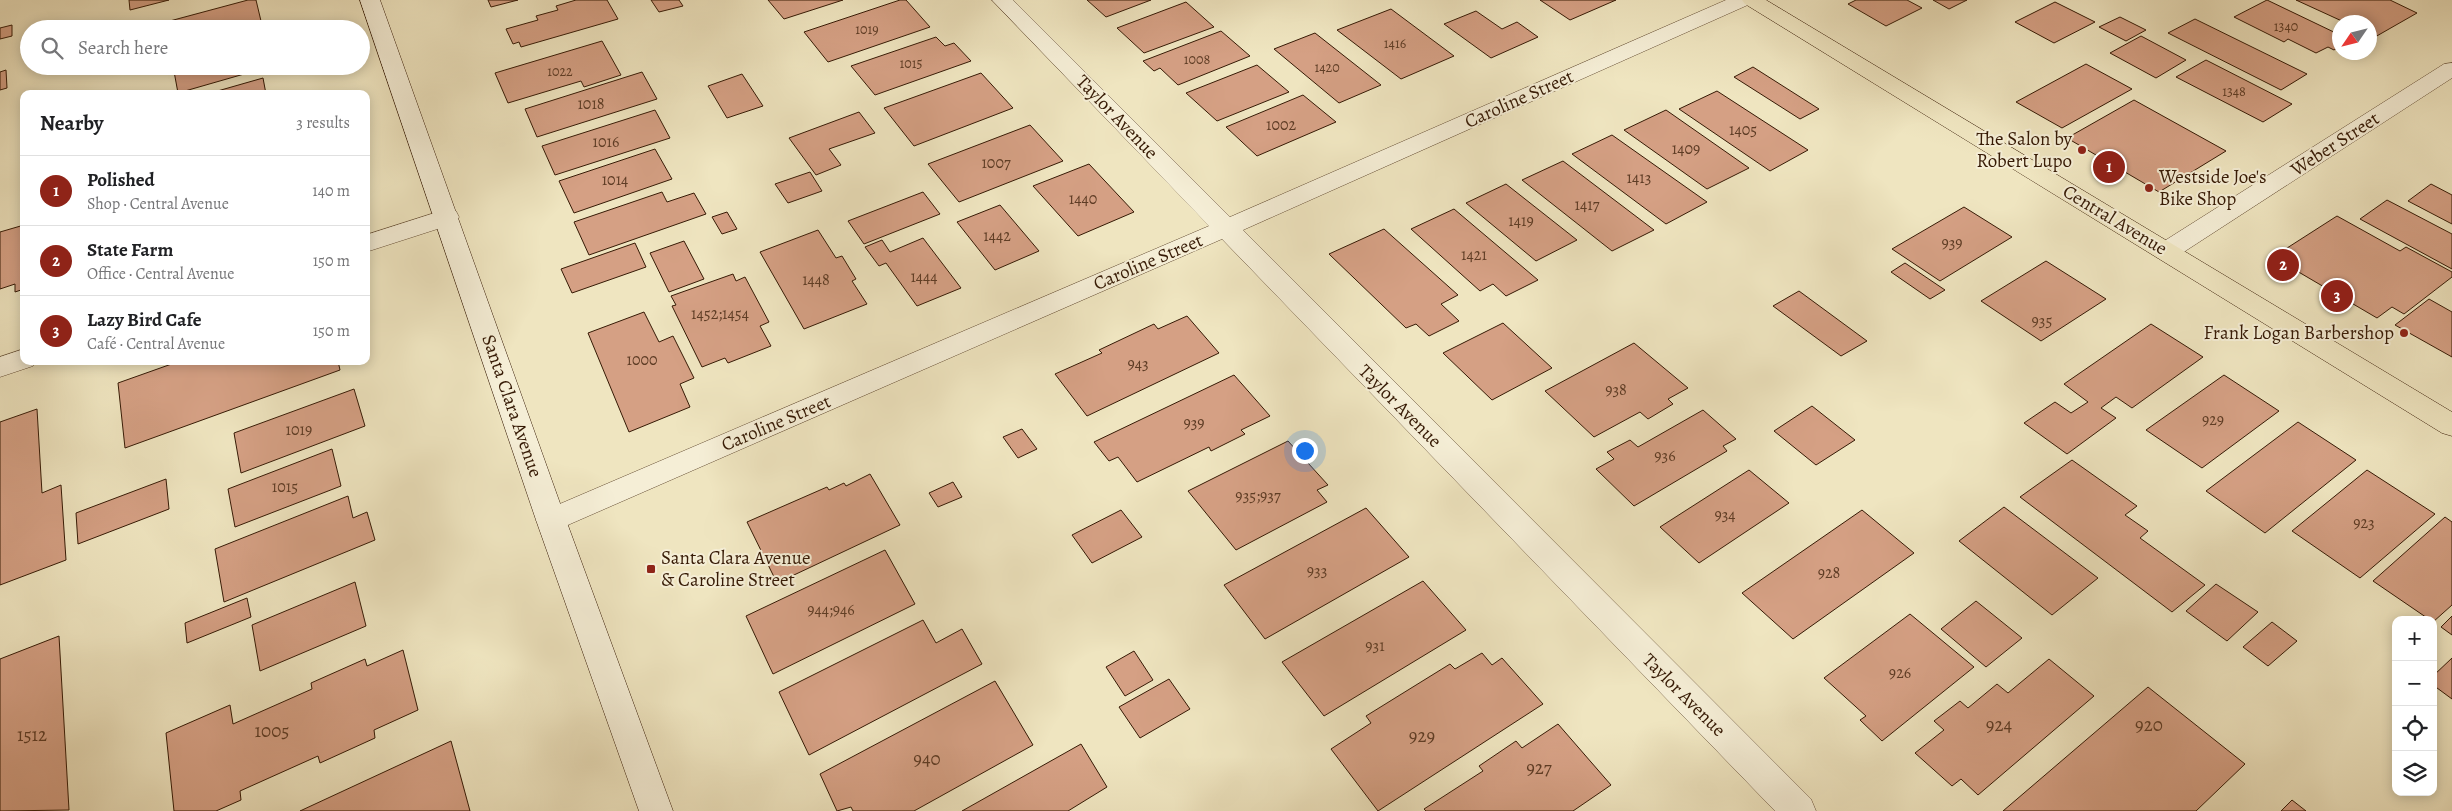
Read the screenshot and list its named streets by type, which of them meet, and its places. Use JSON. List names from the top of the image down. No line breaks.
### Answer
{"streets":{"main road":["Central Avenue"],"street":["Caroline Street","Taylor Avenue","Weber Street","Santa Clara Avenue"]},"crossings":[["Caroline Street","Taylor Avenue"],["Caroline Street","Santa Clara Avenue"],["Weber Street","Central Avenue"]],"places":{"other":["The Salon by Robert Lupo","Westside Joe's Bike Shop","Frank Logan Barbershop"],"transit":["Santa Clara Avenue & Caroline Street"]},"house_numbers":["1340","1019","1416","1008","1015","1420","1022","1348","1018","1002","1405","1016","1409","1007","1413","1014","1440","1417","1419","1442","939","1421","1444","1448","1452;1454","935","1000","943","938","929","939","1019","936","1015","935;937","934","923","933","928","944;946","931","926","924","920","1005","1512","929","940","927"],"north":"bottom left","page":{"search":"Search here","heading":["Nearby","3 results"],"pins":["1","2","3"],"list":[{"mark":"1","name":"Polished","note":"Shop · Central Avenue","value":"140 m"},{"mark":"2","name":"State Farm","note":"Office · Central Avenue","value":"150 m"},{"mark":"3","name":"Lazy Bird Cafe","note":"Café · Central Avenue","value":"150 m"}],"map_buttons":["+","−"]}}
